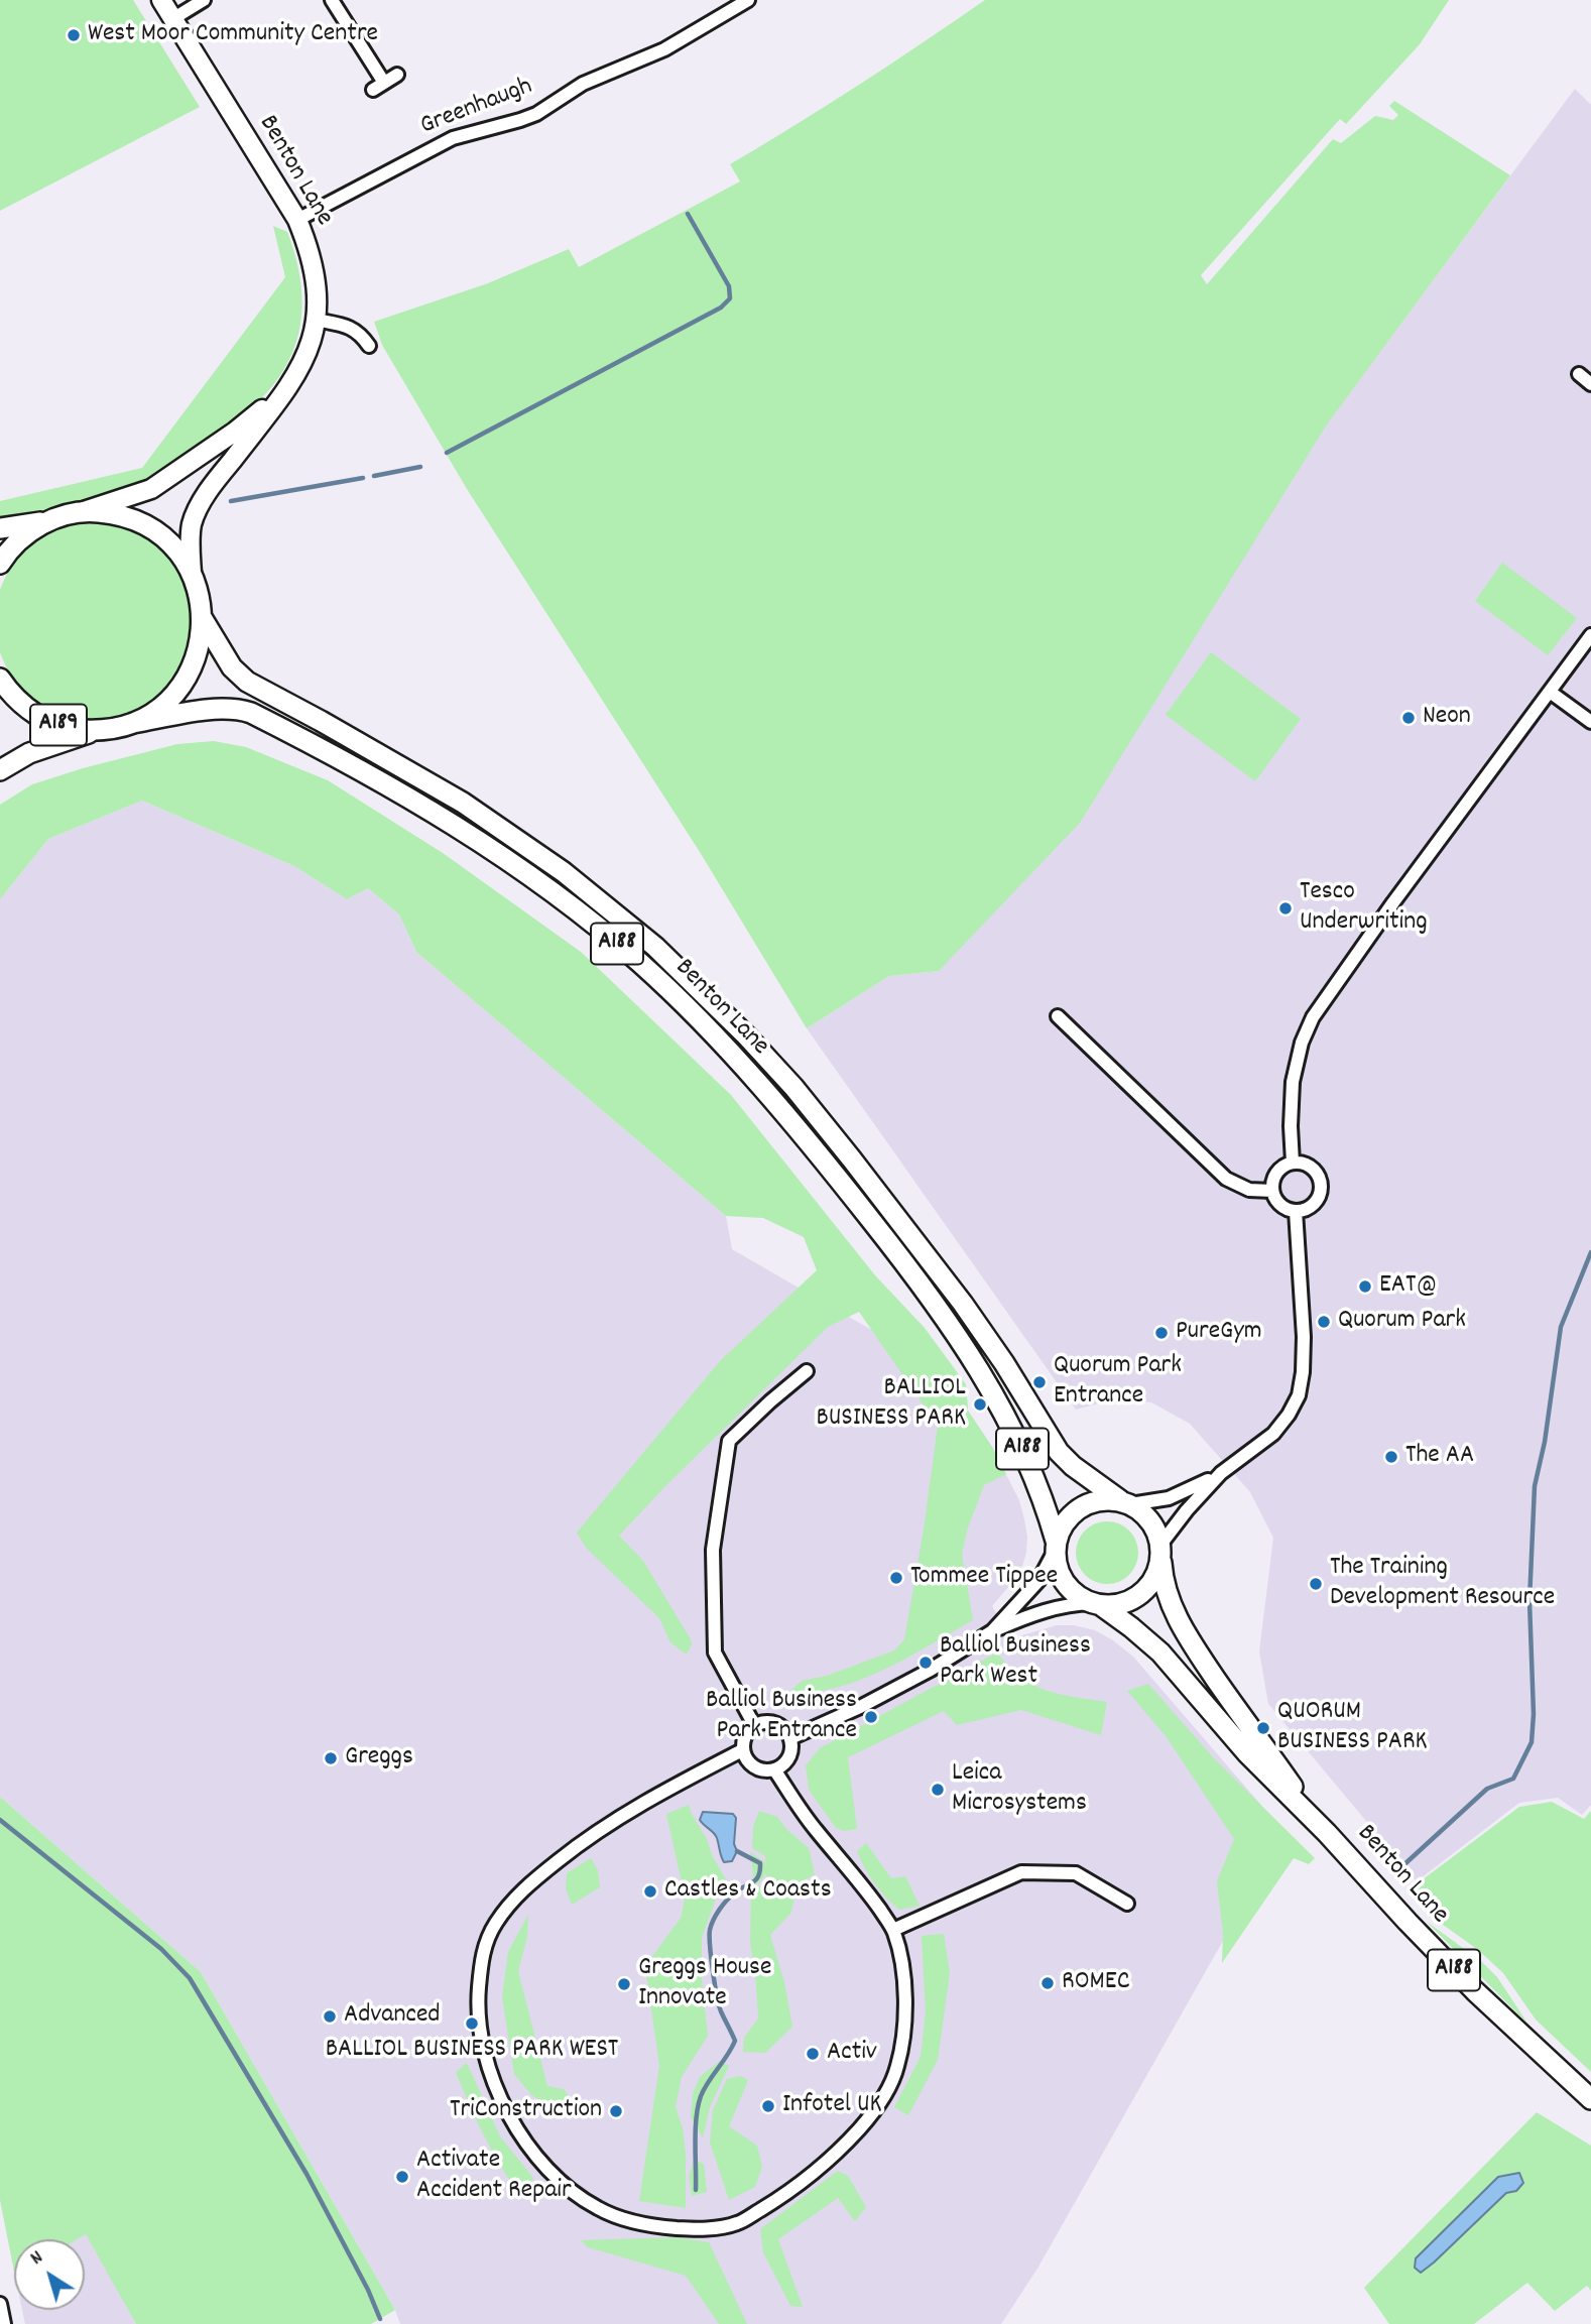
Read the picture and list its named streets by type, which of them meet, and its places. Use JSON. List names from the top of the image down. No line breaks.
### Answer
{"streets":{"main road":["Benton Lane","A189","A188"],"street":["Greenhaugh"]},"crossings":[["Greenhaugh","Benton Lane"],["Benton Lane","A189"],["Benton Lane","A188"]],"places":["West Moor Community Centre","Neon","Tesco Underwriting","EAT@","Quorum Park","PureGym","Quorum Park Entrance","BALLIOL BUSINESS PARK","The AA","Tommee Tippee","The Training Development Resource","Balliol Business Park West","Balliol Business Park Entrance","QUORUM BUSINESS PARK","Greggs","Leica Microsystems","Castles & Coasts","ROMEC","Greggs House Innovate","Advanced","BALLIOL BUSINESS PARK WEST","Activ","Infotel UK","TriConstruction","Activate Accident Repair"],"north":"top left"}
